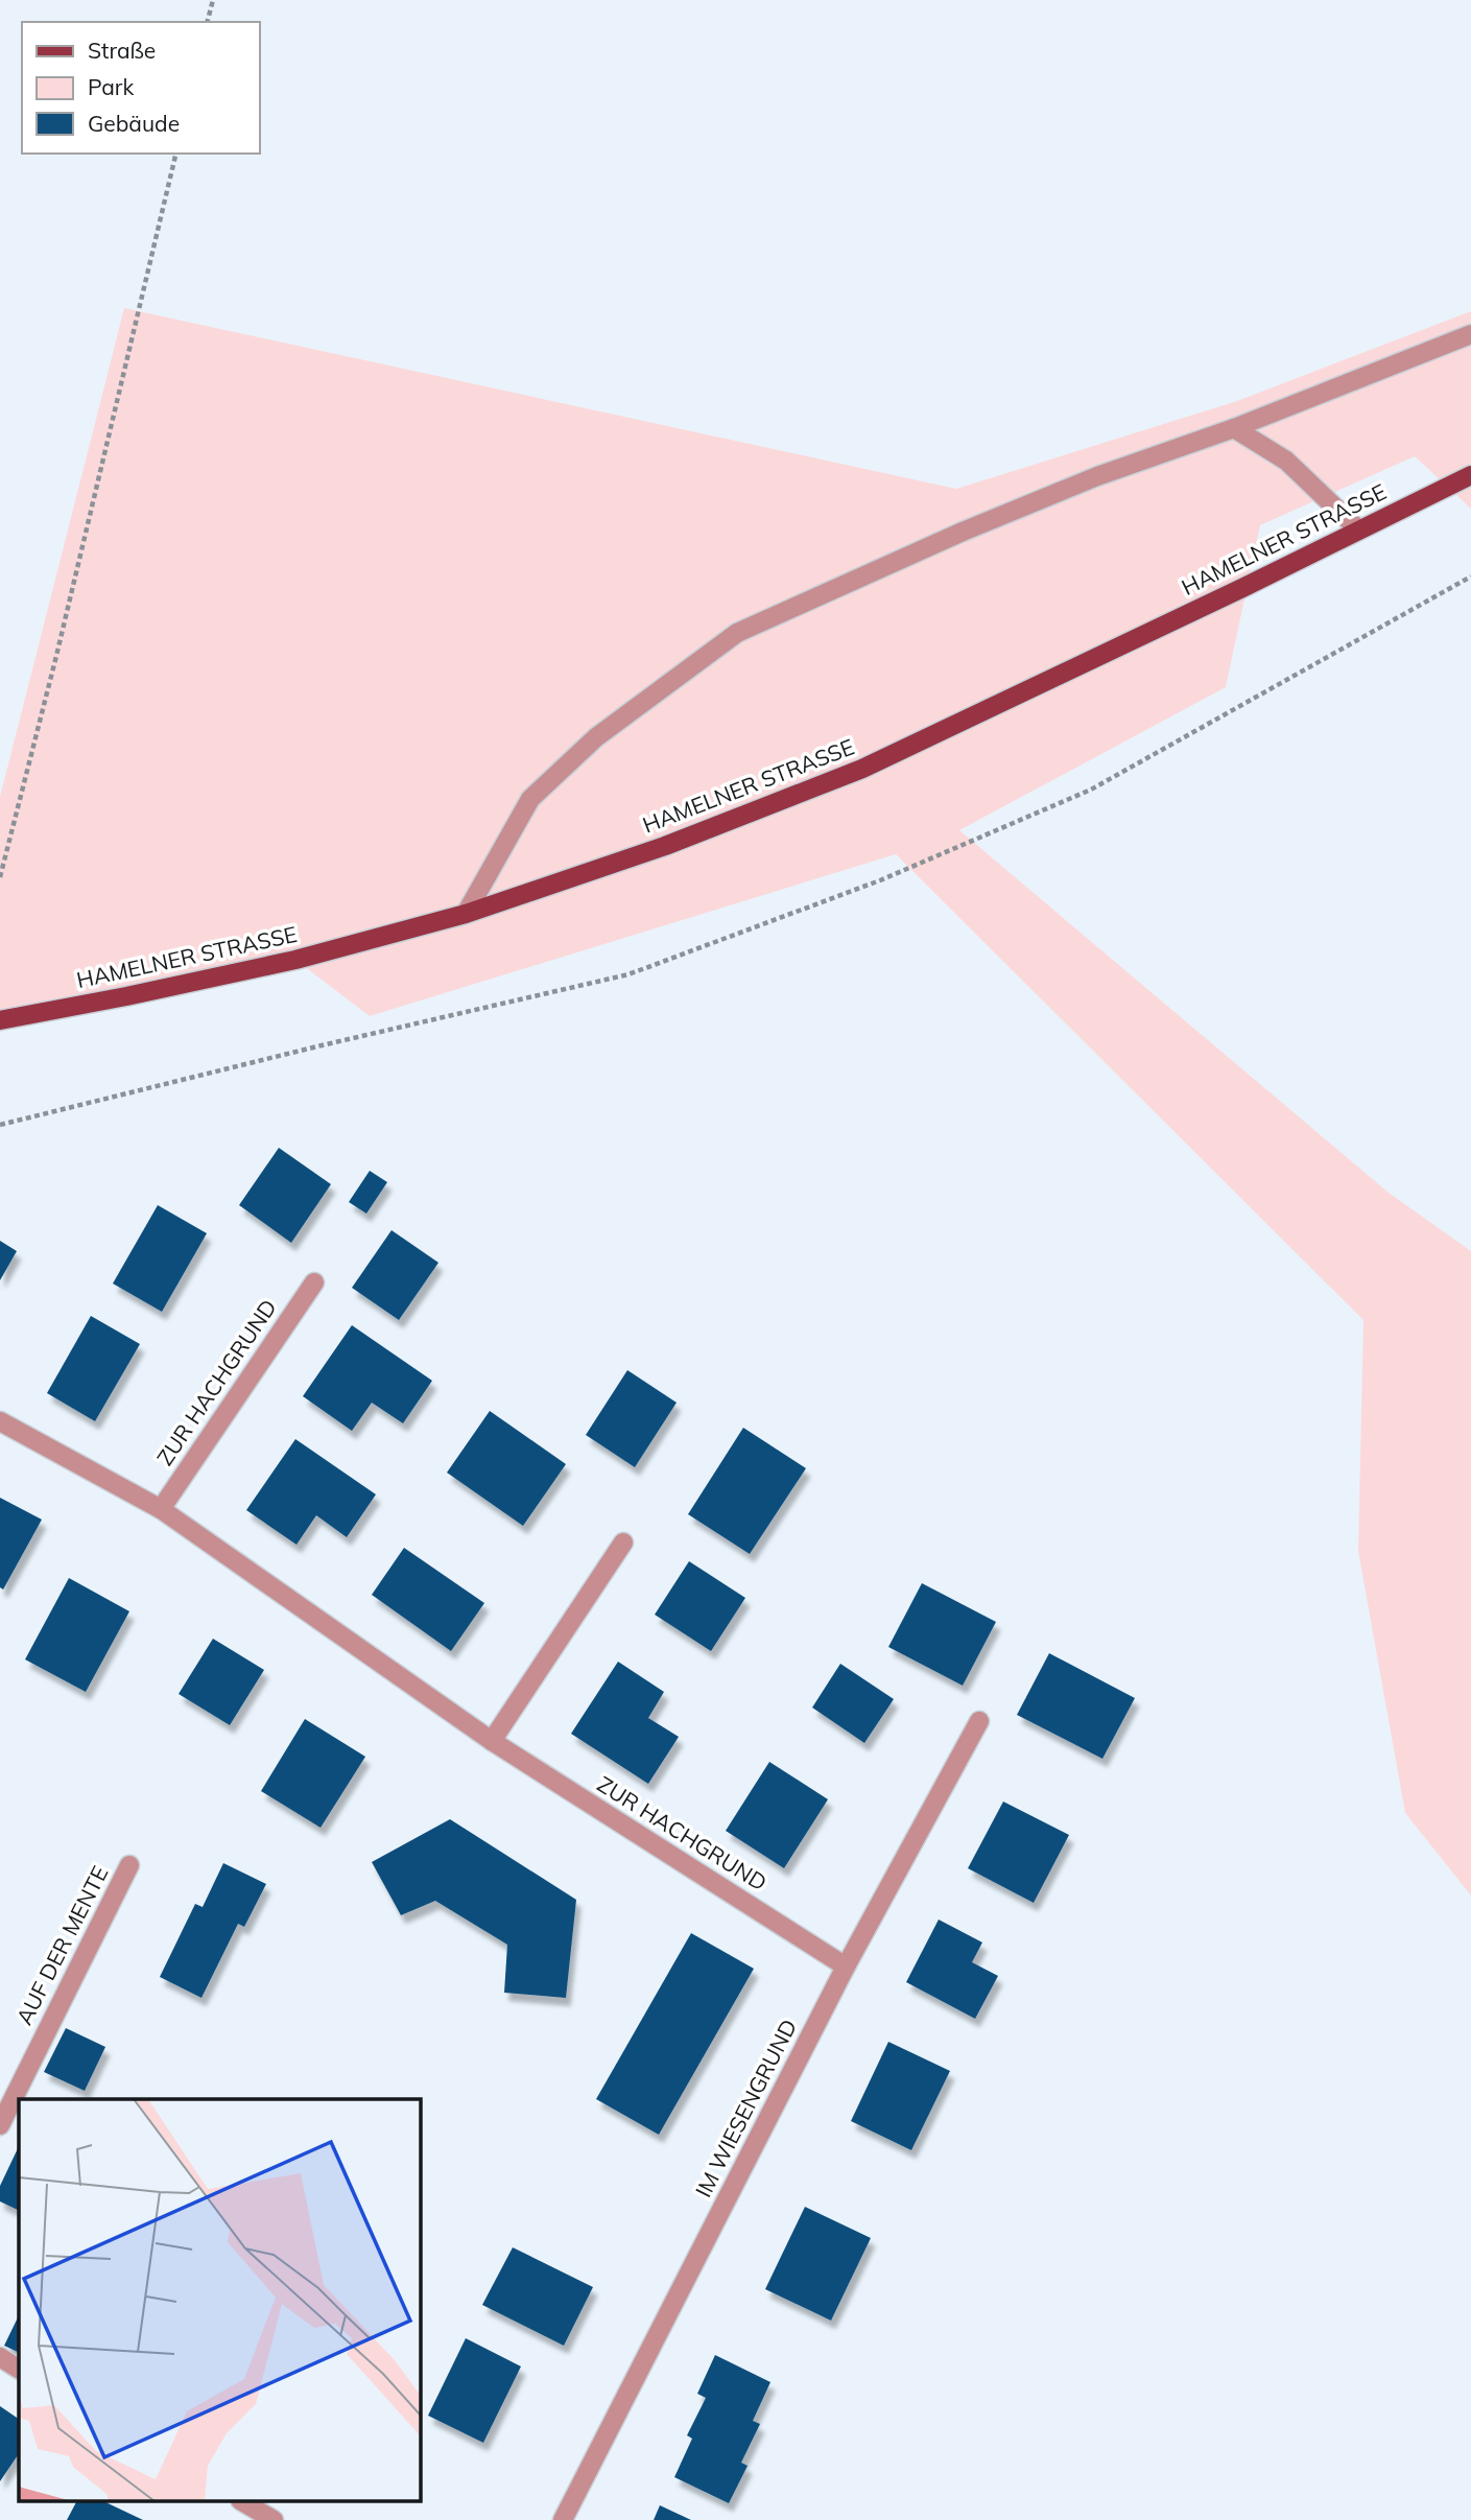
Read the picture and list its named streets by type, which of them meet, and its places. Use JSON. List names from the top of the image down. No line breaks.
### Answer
{"streets":{"main road":["HAMELNER STRASSE"],"street":["ZUR HACHGRUND","AUF DER MENTE","IM WIESENGRUND"]},"crossings":[["ZUR HACHGRUND","IM WIESENGRUND"]],"legend":["Straße","Park","Gebäude"]}
